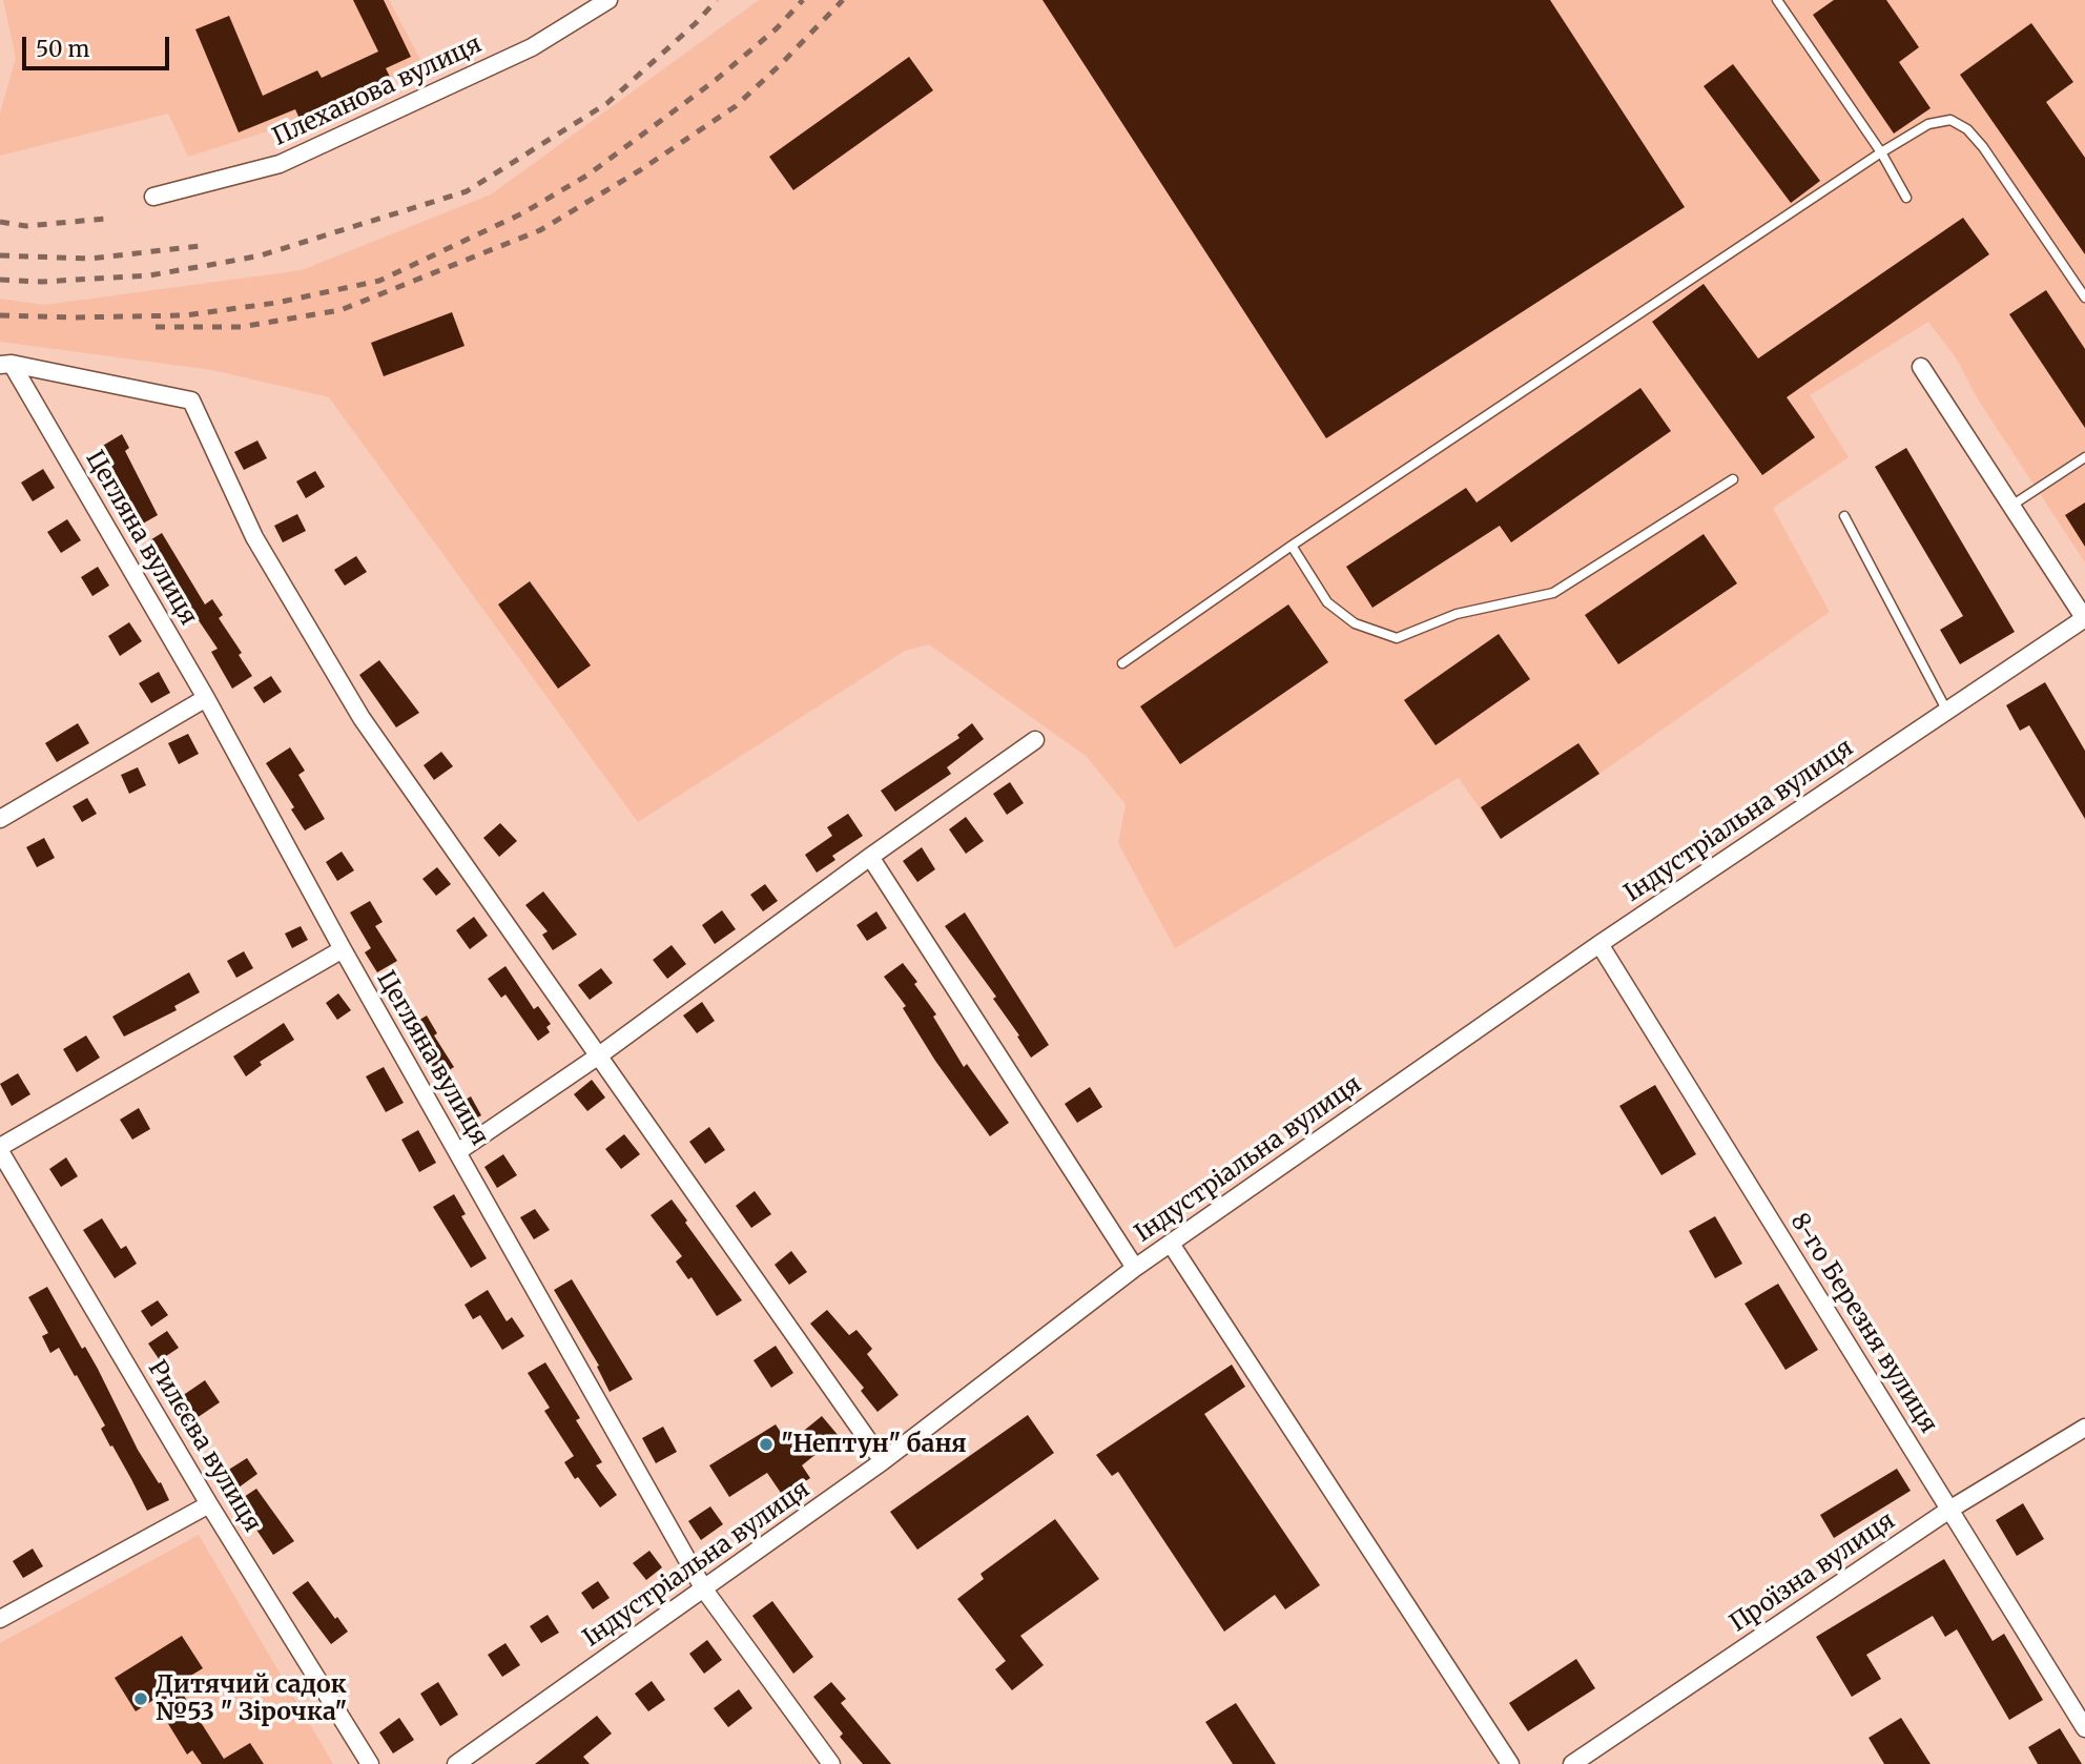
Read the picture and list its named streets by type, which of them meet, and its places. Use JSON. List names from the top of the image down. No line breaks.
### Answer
{"streets":{"street":["Плеханова вулиця","Цегляна вулиця","Індустріальна вулиця","8-го Березня вулиця","Рилєєва вулиця","Проїзна вулиця"]},"crossings":[["Цегляна вулиця","Індустріальна вулиця"],["Індустріальна вулиця","8-го Березня вулиця"],["8-го Березня вулиця","Проїзна вулиця"]],"places":["\"Нептун\" баня","Дитячий садок №53 \" Зірочка\""],"scale_bar":"50 m"}
